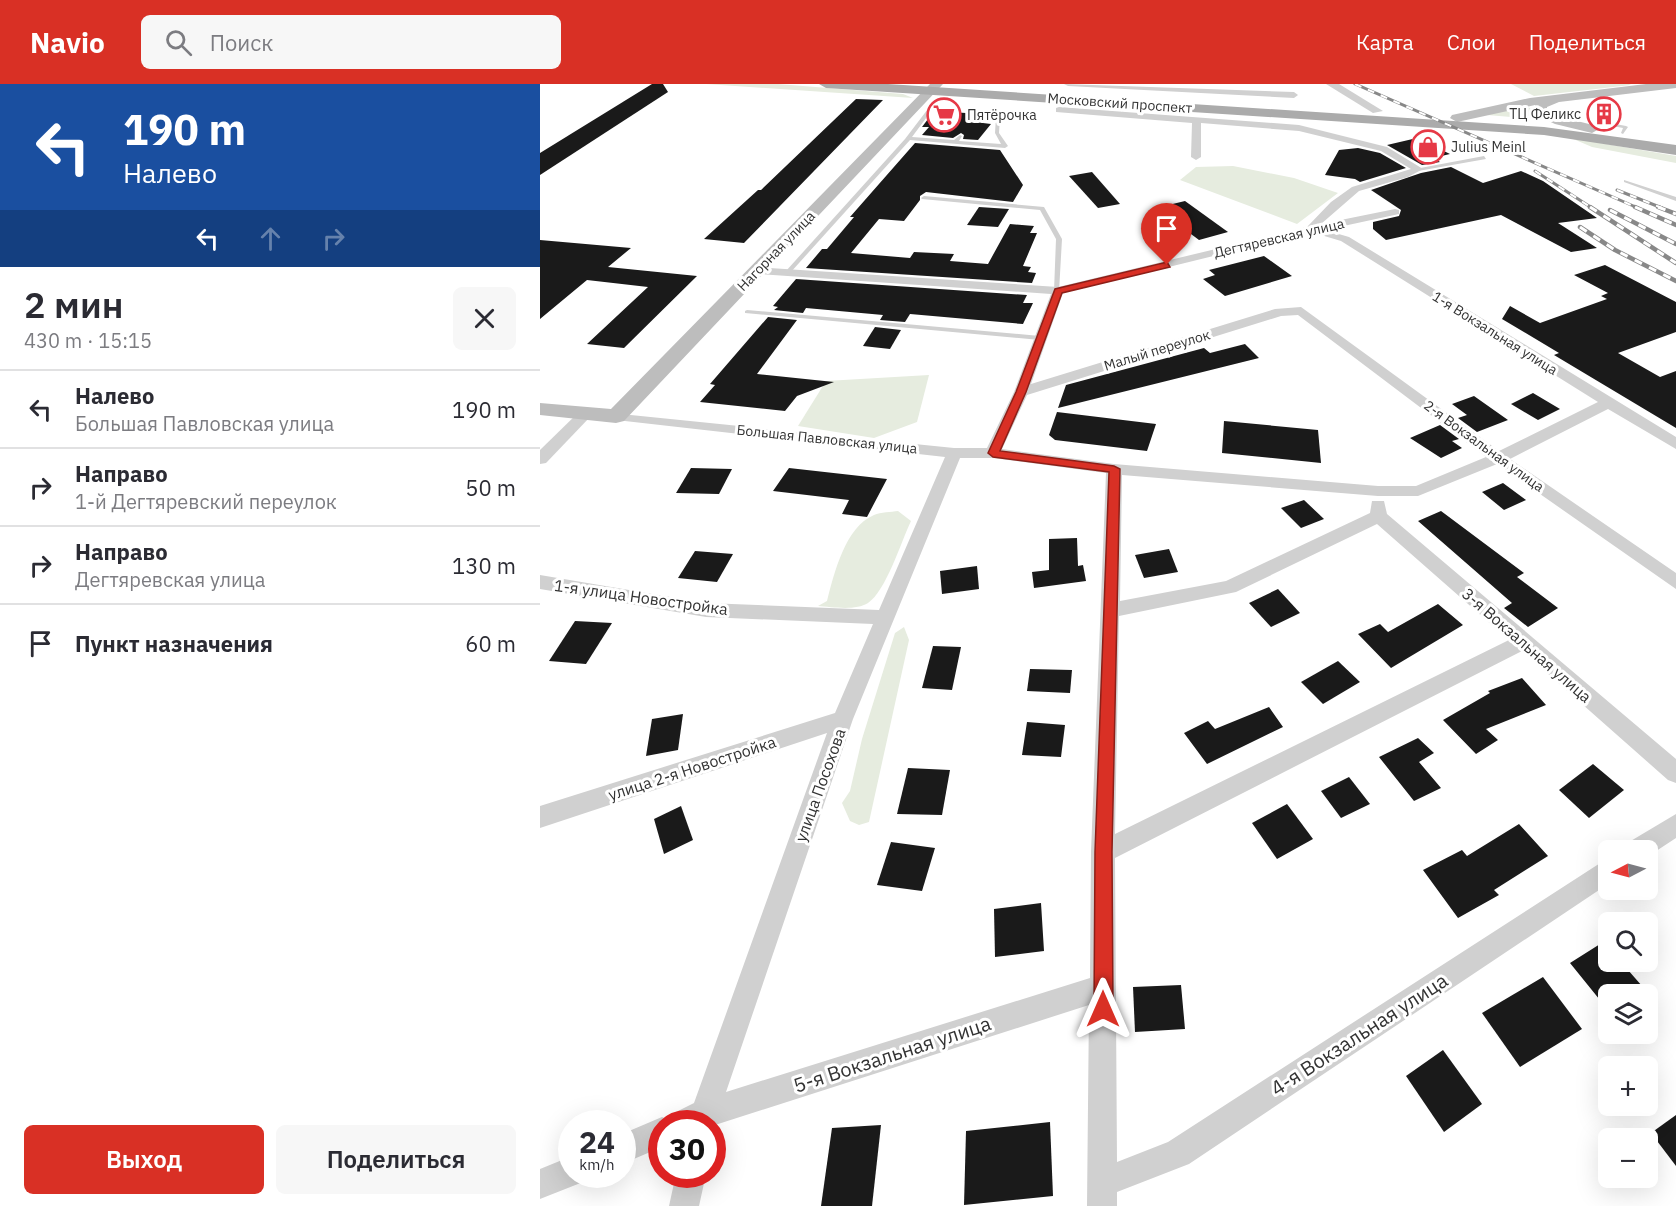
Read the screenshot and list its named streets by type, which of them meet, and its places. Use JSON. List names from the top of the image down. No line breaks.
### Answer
{"streets":{"main road":["Московский проспект","Нагорная улица","Большая Павловская улица"],"street":["Дегтяревская улица","1-я Вокзальная улица","Малый переулок","2-я Вокзальная улица","1-я улица Новостройка","3-я Вокзальная улица","улица 2-я Новостройка","улица Посохова","4-я Вокзальная улица","5-я Вокзальная улица"]},"crossings":[["Московский проспект","Нагорная улица"],["Дегтяревская улица","Нагорная улица"],["Дегтяревская улица","1-я Вокзальная улица"],["Нагорная улица","Большая Павловская улица"],["1-я Вокзальная улица","Большая Павловская улица"],["Малый переулок","2-я Вокзальная улица"],["Большая Павловская улица","2-я Вокзальная улица"],["Большая Павловская улица","улица Посохова"],["1-я улица Новостройка","улица Посохова"],["улица 2-я Новостройка","улица Посохова"]],"places":{"building":["ТЦ Феликс"],"supermarket":["Пятёрочка"],"shop":["Julius Meinl"]},"north":"left","page":{"header":"Navio","search":"Поиск","nav":["Карта","Слои","Поделиться"],"turn":["190 m","Налево"],"heading":["2 мин","430 m · 15:15"],"list":[{"name":"Налево","note":"Большая Павловская улица","value":"190 m"},{"name":"Направо","note":"1-й Дегтяревский переулок","value":"50 m"},{"name":"Направо","note":"Дегтяревская улица","value":"130 m"},{"name":"Пункт назначения","value":"60 m"}],"map_buttons":["+","−"],"speed":"24 km/h","limit":"30","buttons":["Выход","Поделиться"]}}
